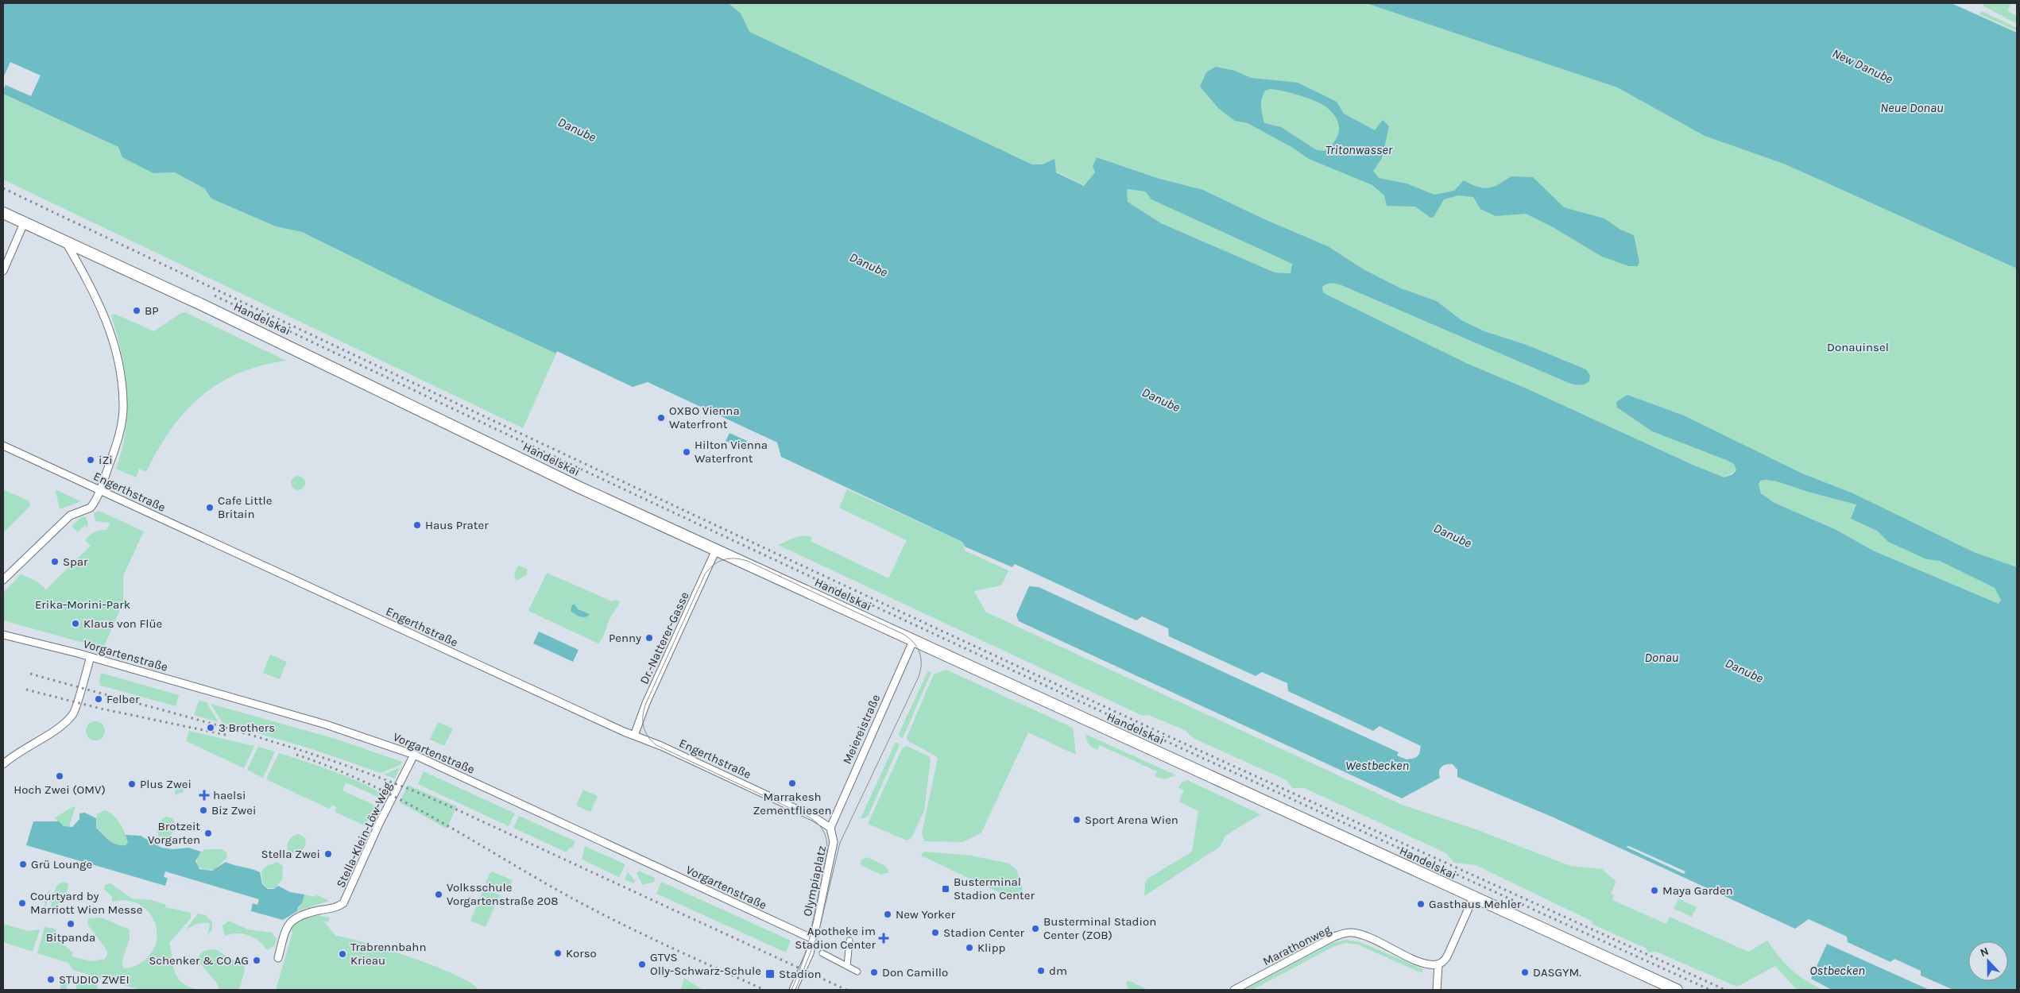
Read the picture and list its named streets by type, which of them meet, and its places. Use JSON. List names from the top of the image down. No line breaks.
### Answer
{"streets":{"main road":["Handelskai"],"street":["Engerthstraße","Dr.-Natterer-Gasse","Vorgartenstraße","Meiereistraße","Stella-Klein-Löw-Weg","Olympiaplatz","Marathonweg"]},"crossings":[["Handelskai","Dr.-Natterer-Gasse"],["Handelskai","Meiereistraße"],["Engerthstraße","Dr.-Natterer-Gasse"],["Engerthstraße","Meiereistraße"],["Engerthstraße","Olympiaplatz"],["Vorgartenstraße","Stella-Klein-Löw-Weg"],["Vorgartenstraße","Olympiaplatz"],["Meiereistraße","Olympiaplatz"]],"water":["New Danube","Neue Donau","Danube","Tritonwasser","Donau","Westbecken","Ostbecken"],"parks":["Donauinsel","Erika-Morini-Park"],"places":{"other":["BP","OXBO Vienna Waterfront","Hilton Vienna Waterfront","iZi","Cafe Little Britain","Haus Prater","Spar","Klaus von Flüe","Penny","Felber","3 Brothers","Hoch Zwei (OMV)","Marrakesh Zementfliesen","Plus Zwei","Biz Zwei","Sport Arena Wien","Brotzeit Vorgarten","Stella Zwei","Grü Lounge","Maya Garden","Volksschule Vorgartenstraße 208","Courtyard by Marriott Wien Messe","Gasthaus Mehler","New Yorker","Bitpanda","Busterminal Stadion Center (ZOB)","Stadion Center","Klipp","Korso","Trabrennbahn Krieau","Schenker & CO AG","GTVS Olly-Schwarz-Schule","dm","Don Camillo","DASGYM.","STUDIO ZWEI"],"health":["haelsi","Apotheke im Stadion Center"],"transit":["Busterminal Stadion Center","Stadion"]},"north":"top"}
